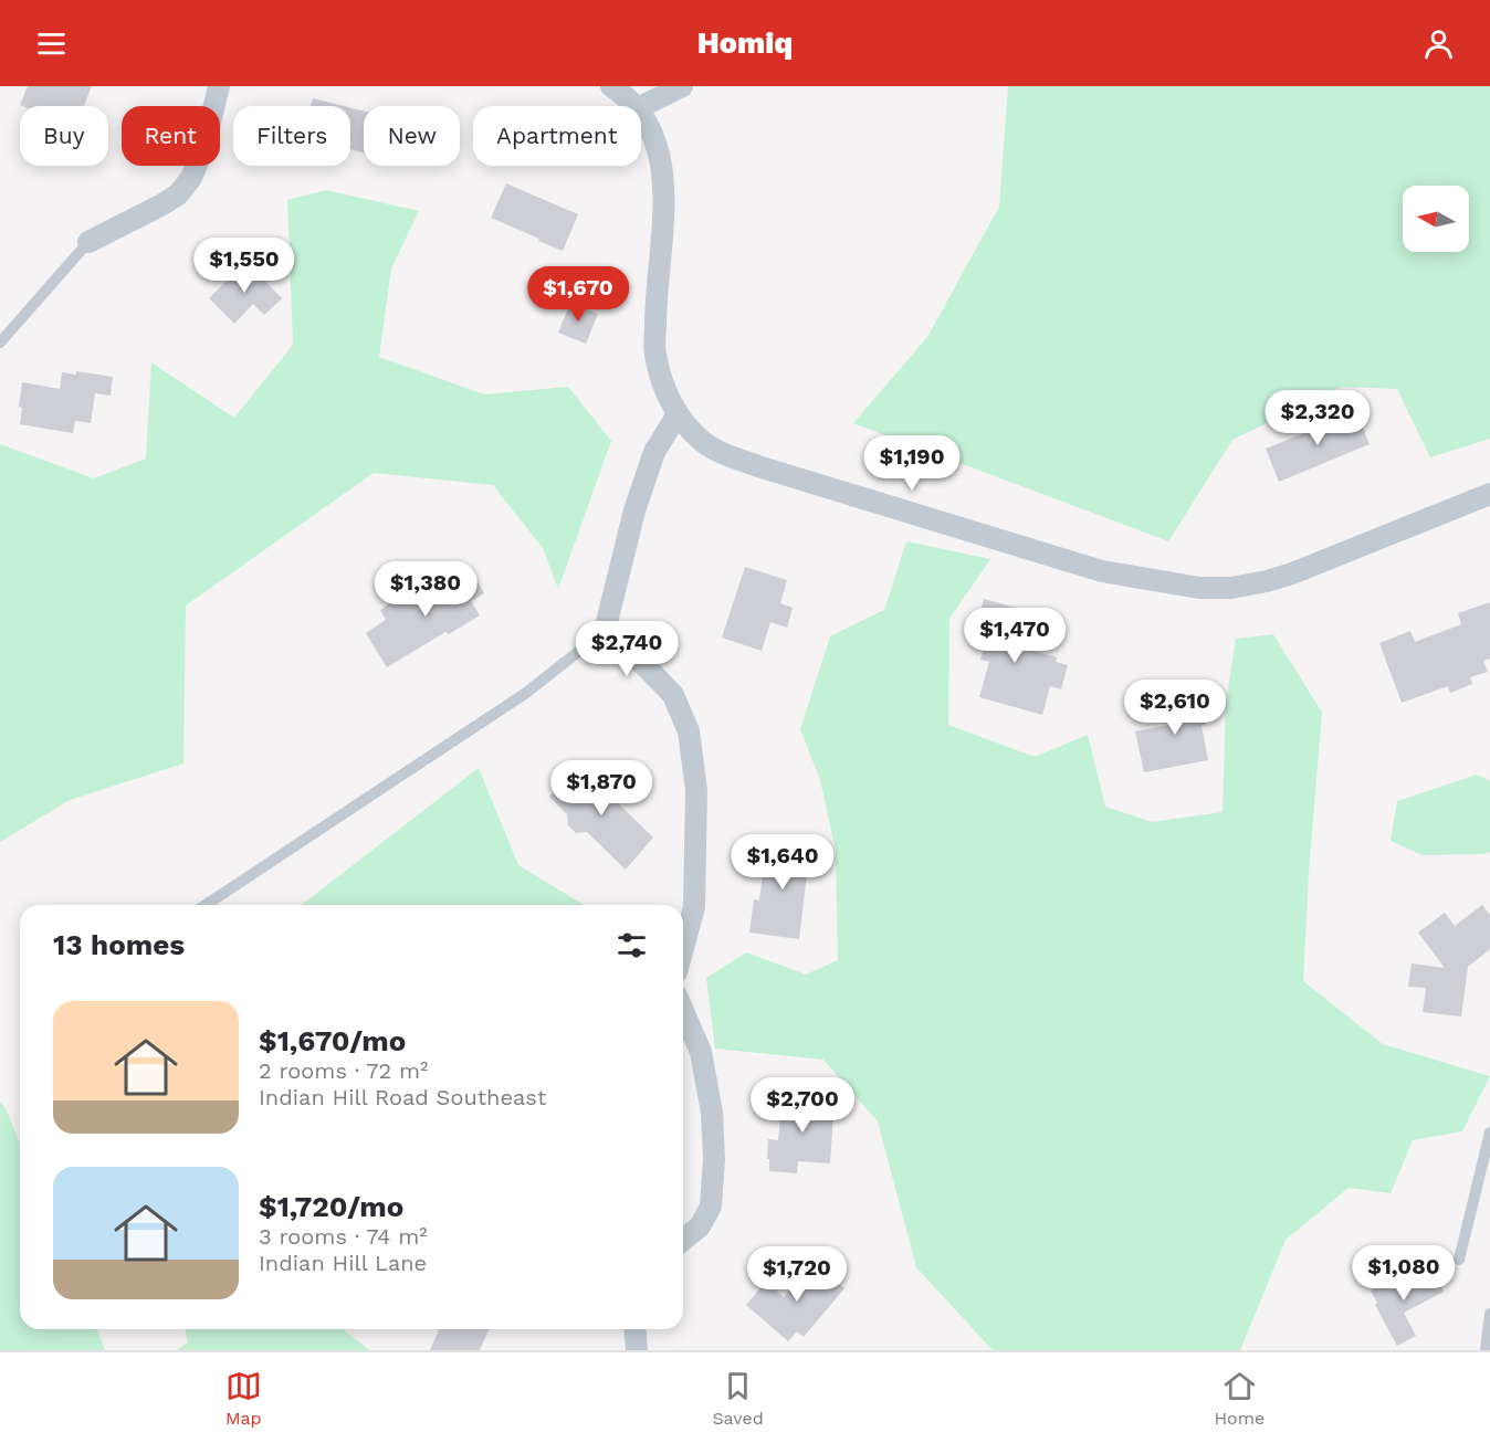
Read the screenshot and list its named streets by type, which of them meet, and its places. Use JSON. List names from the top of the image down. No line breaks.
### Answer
{"north":"left","page":{"header":"Homiq","chip":["Buy","Rent","Filters","New","Apartment"],"price":["$1,550","$1,670","$2,320","$1,190","$1,380","$1,470","$2,740","$2,610","$1,870","$1,640","$2,700","$1,080","$1,720"],"heading":"13 homes","list":[{"name":"$1,670/mo","note":"2 rooms · 72 m² · Indian Hill Road Southeast"},{"name":"$1,720/mo","note":"3 rooms · 74 m² · Indian Hill Lane"}],"tabs":["Map","Saved","Home"]}}
